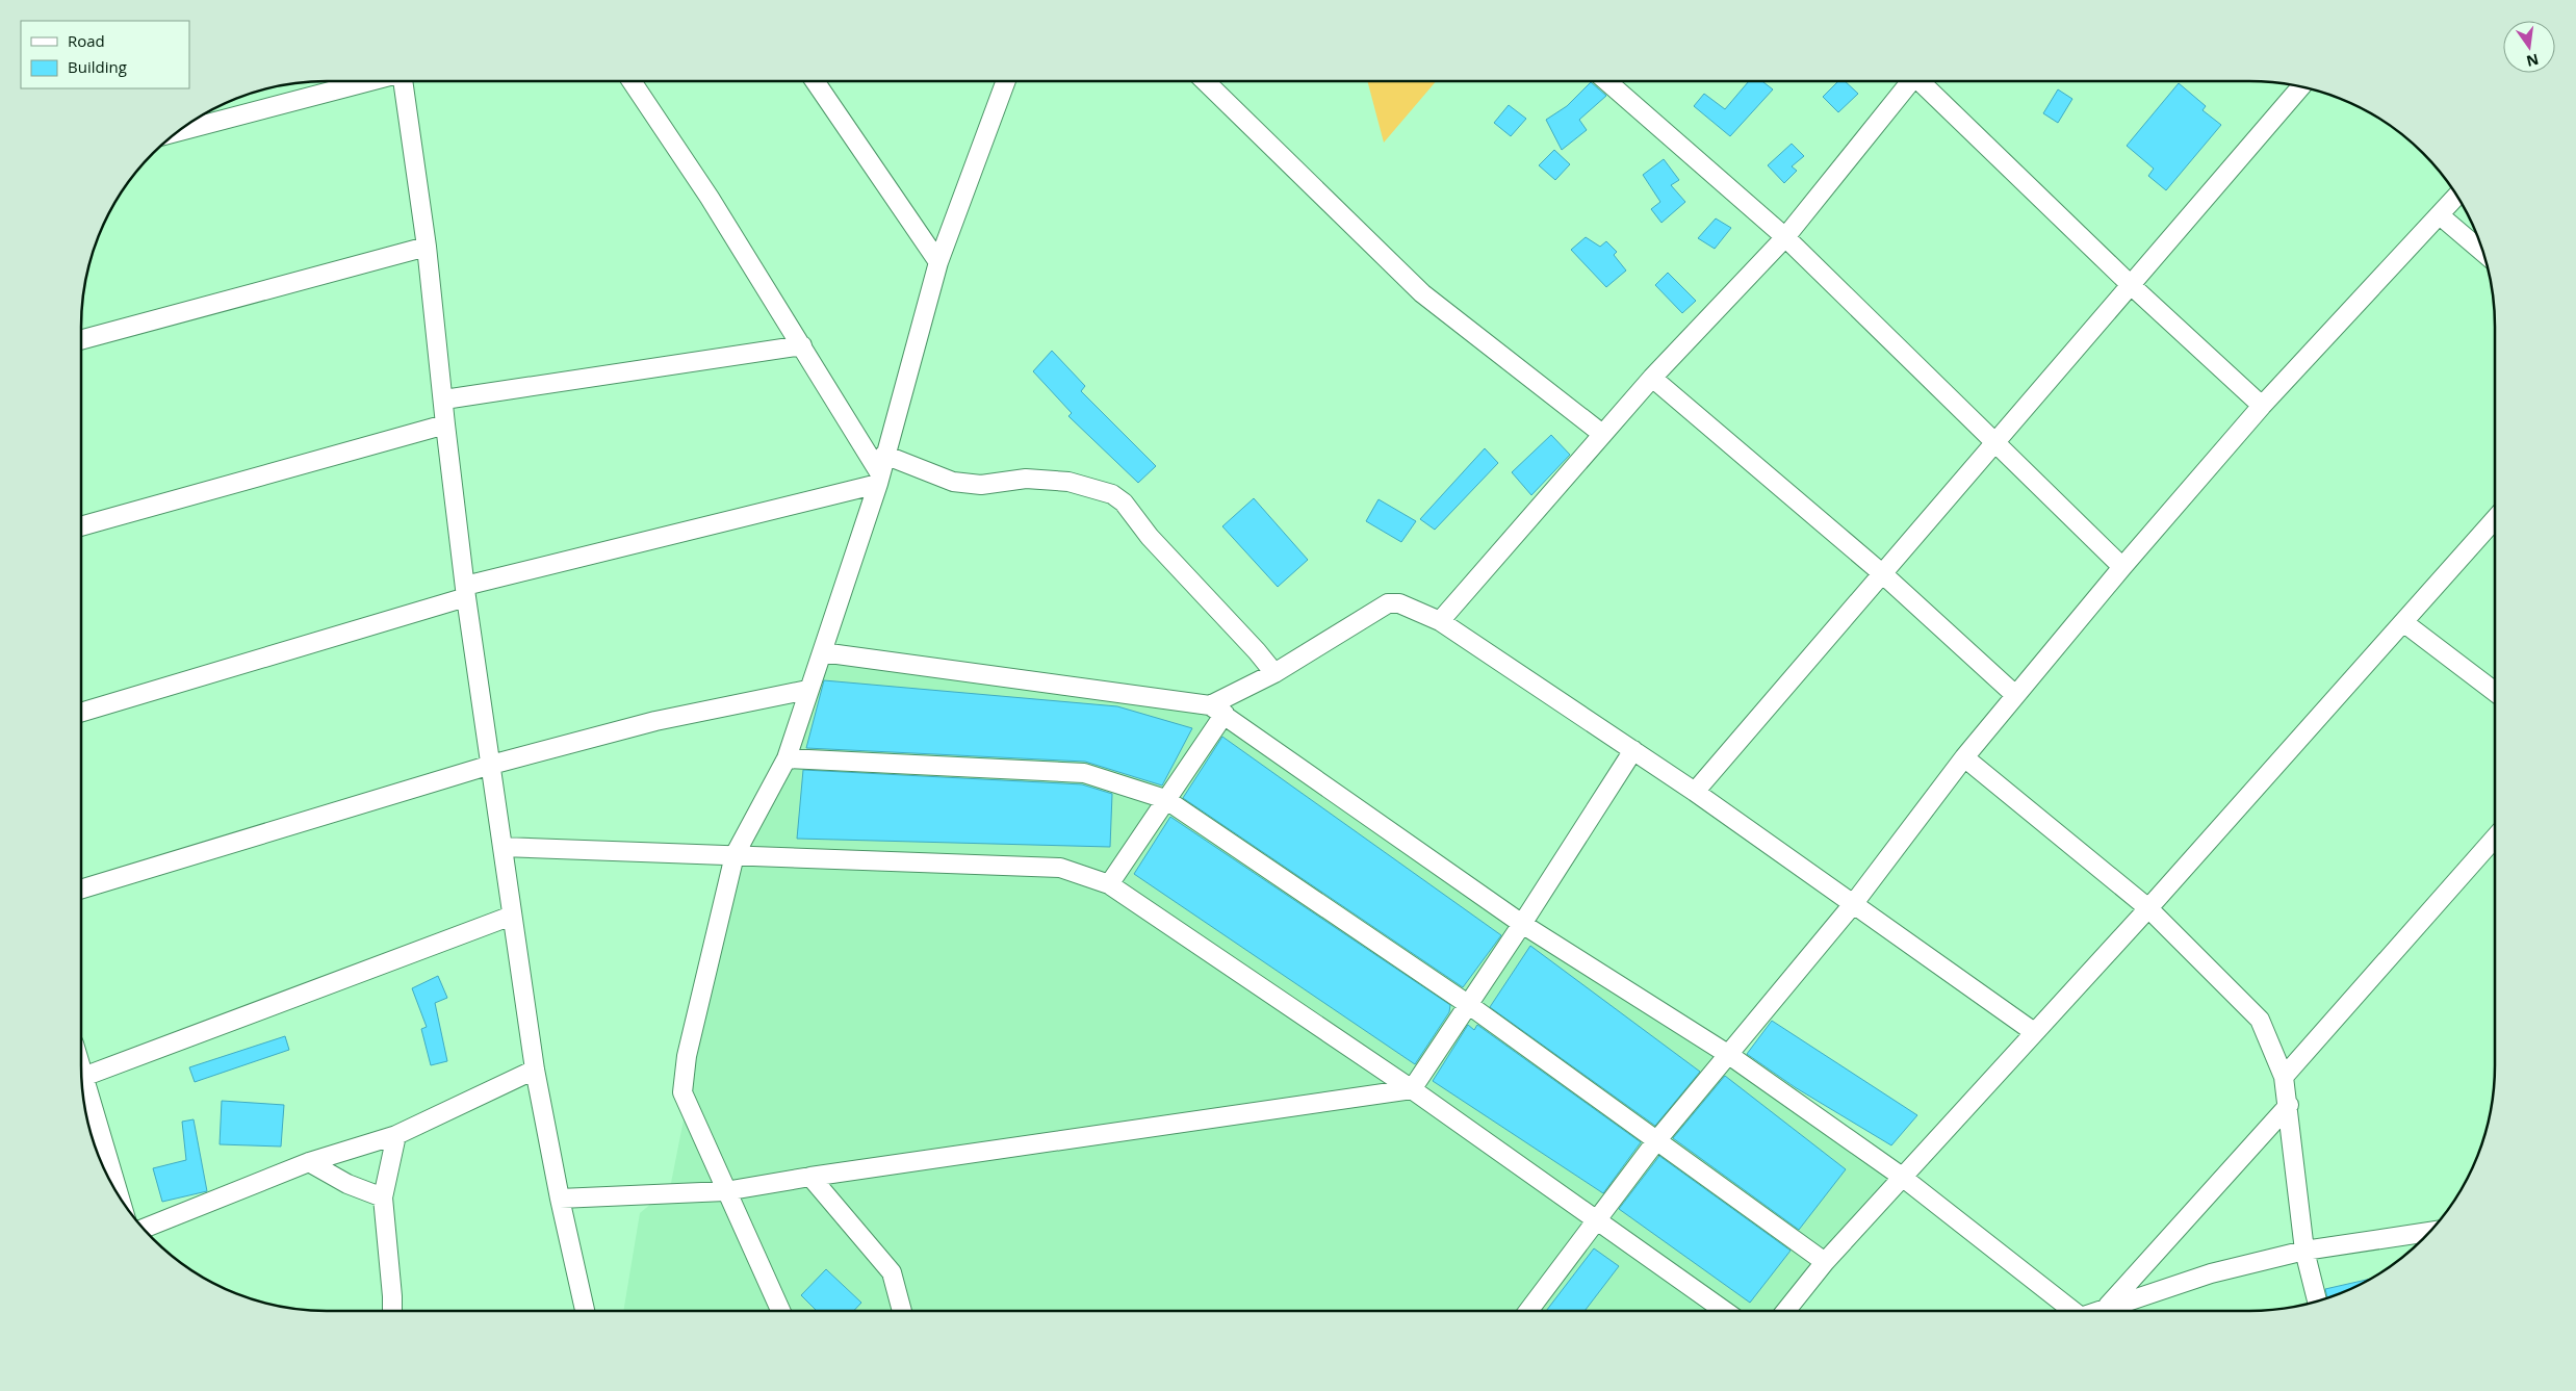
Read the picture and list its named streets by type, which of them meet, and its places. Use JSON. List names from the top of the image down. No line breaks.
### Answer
{"legend":["Road","Building"],"north":"bottom"}
